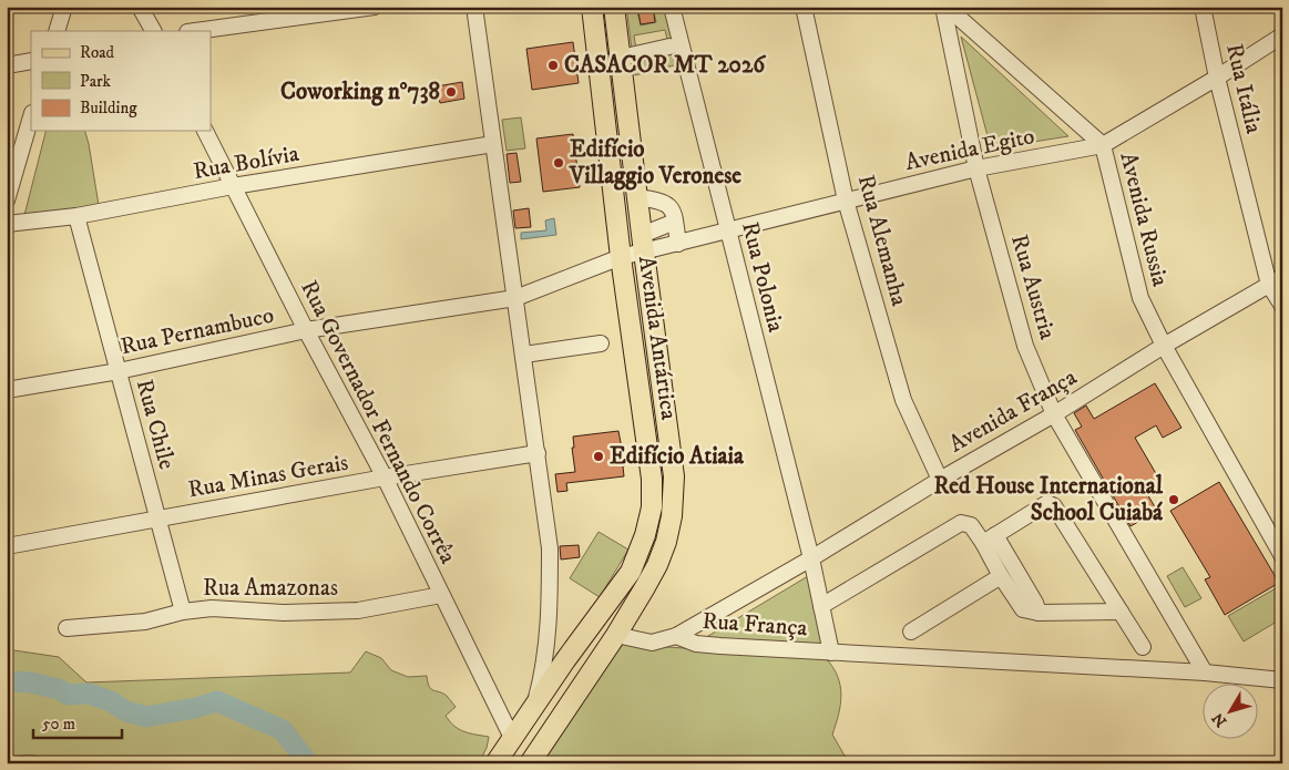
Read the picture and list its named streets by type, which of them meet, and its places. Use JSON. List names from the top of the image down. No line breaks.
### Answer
{"streets":{"main road":["Avenida Antártica"],"street":["Rua Itália","Avenida Egito","Rua Bolívia","Avenida Russia","Rua Alemanha","Rua Polonia","Rua Austria","Rua Pernambuco","Avenida França","Rua Governador Fernando Corrêa","Rua Chile","Rua Minas Gerais","Rua Amazonas","Rua França"]},"crossings":[["Rua Itália","Avenida Egito"],["Rua Itália","Avenida França"],["Avenida Egito","Avenida Russia"],["Avenida Egito","Rua Alemanha"],["Avenida Egito","Rua Polonia"],["Avenida Egito","Rua Austria"],["Avenida Egito","Rua Pernambuco"],["Avenida Egito","Avenida Antártica"],["Rua Bolívia","Rua Governador Fernando Corrêa"],["Rua Bolívia","Rua Chile"],["Avenida Russia","Rua Austria"],["Avenida Russia","Avenida França"],["Rua Alemanha","Avenida França"],["Rua Polonia","Avenida França"],["Rua Austria","Avenida França"],["Rua Austria","Rua França"],["Rua Pernambuco","Avenida Antártica"],["Rua Pernambuco","Rua Governador Fernando Corrêa"],["Rua Pernambuco","Rua Chile"],["Avenida Antártica","Avenida França"],["Avenida Antártica","Rua Governador Fernando Corrêa"],["Avenida França","Rua França"],["Rua Governador Fernando Corrêa","Rua Minas Gerais"],["Rua Governador Fernando Corrêa","Rua Amazonas"],["Rua Chile","Rua Minas Gerais"],["Rua Chile","Rua Amazonas"]],"places":["CASACOR MT 2026","Coworking n°738","Edifício Villaggio Veronese","Edifício Atiaia","Red House International School Cuiabá"],"legend":["Road","Park","Building"],"scale_bar":"50 m","north":"bottom left"}
